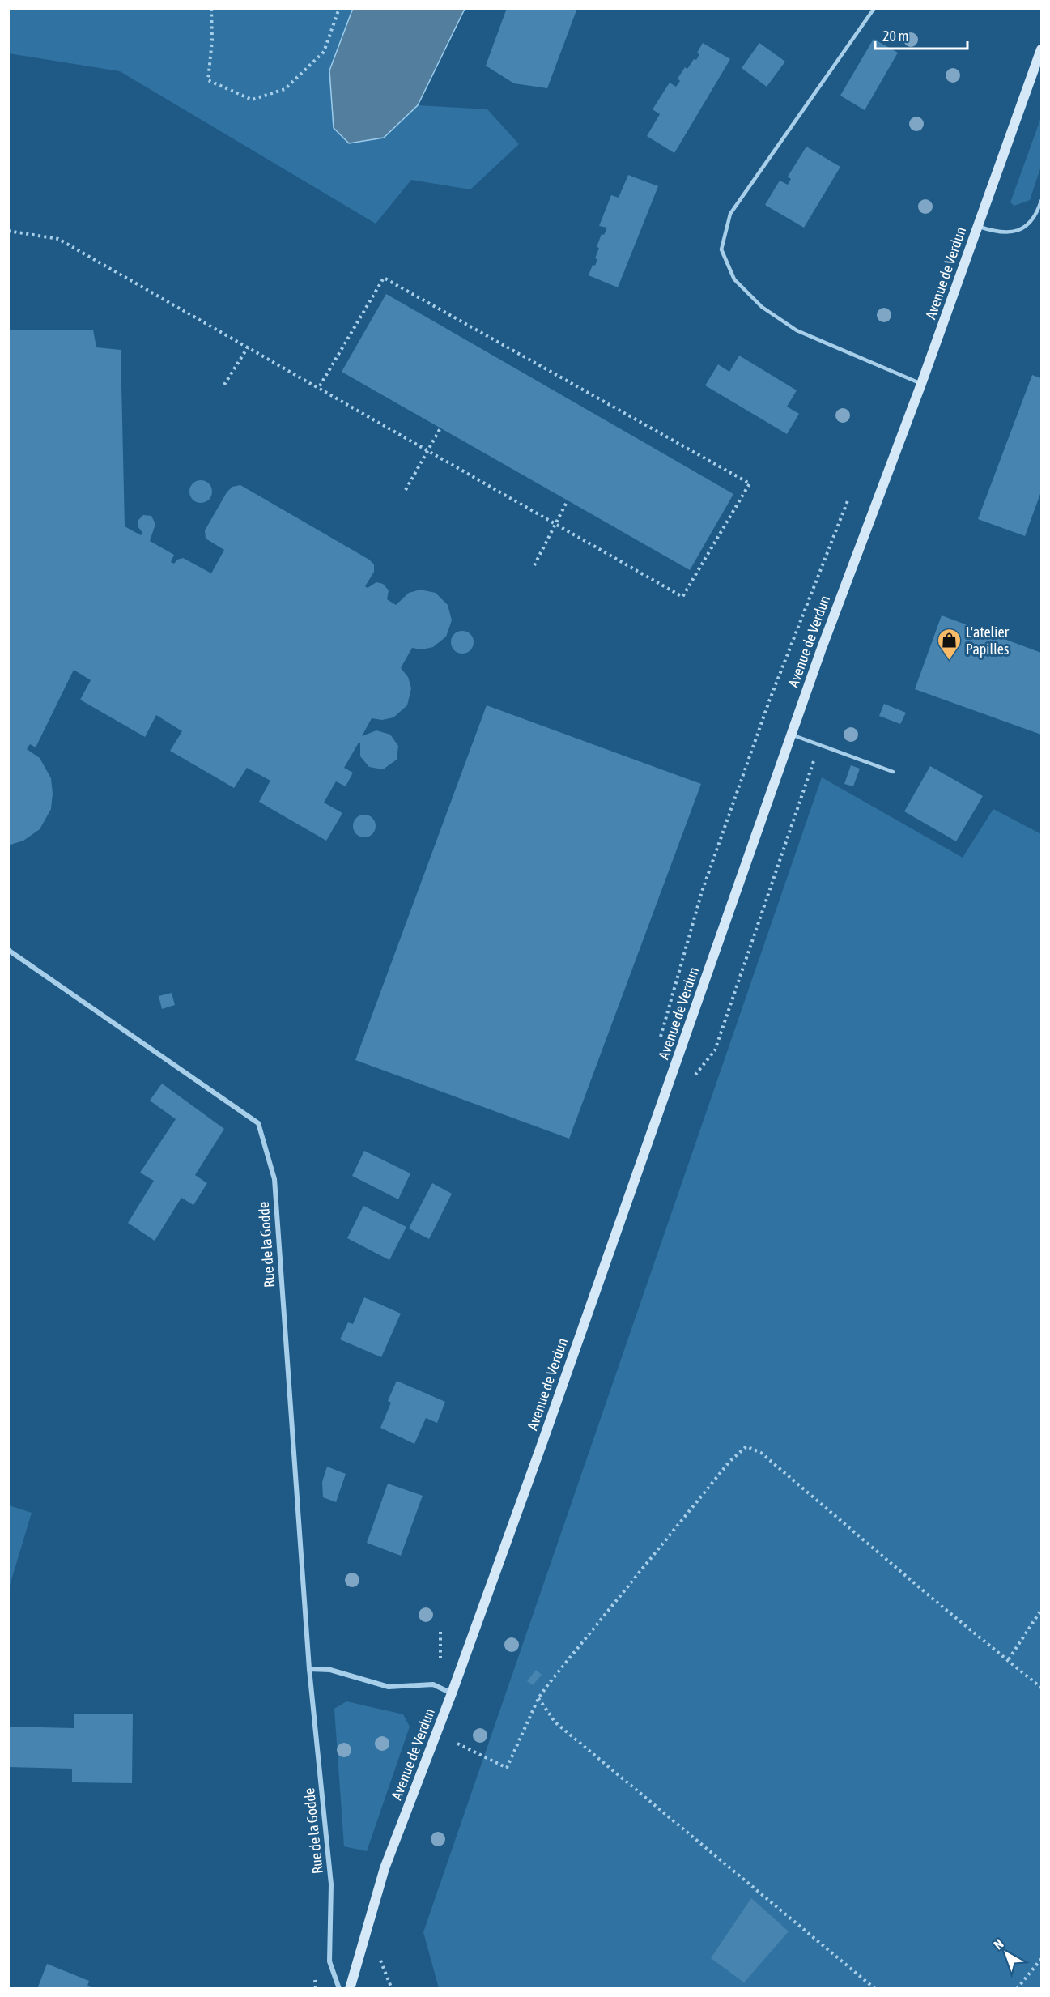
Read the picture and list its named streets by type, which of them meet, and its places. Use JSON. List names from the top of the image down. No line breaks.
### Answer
{"streets":{"main road":["Avenue de Verdun"],"street":["Rue de la Godde"]},"places":{"shop":["L'atelier Papilles"]},"scale_bar":"20 m","north":"top left"}
